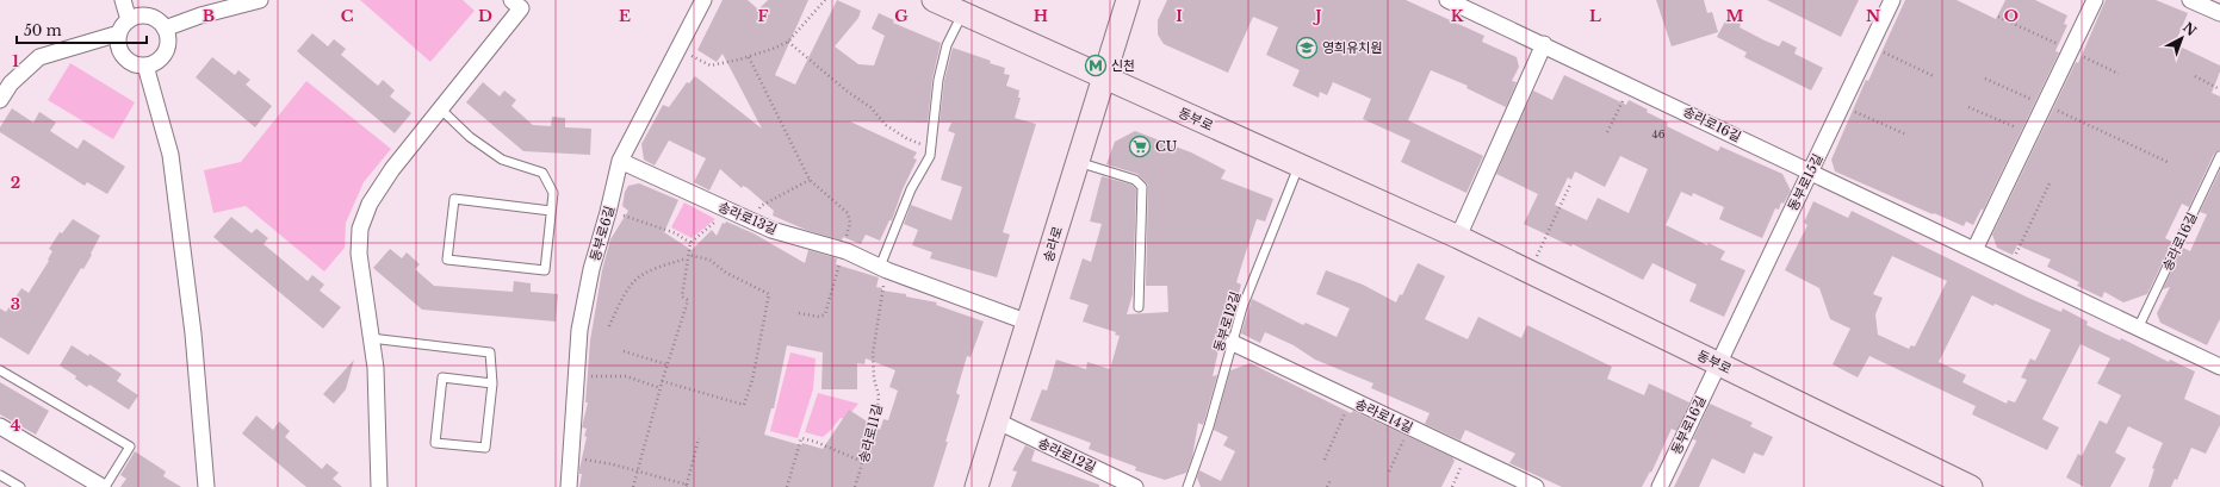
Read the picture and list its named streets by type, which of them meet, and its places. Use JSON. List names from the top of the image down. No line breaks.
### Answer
{"streets":{"main road":["동부로","송라로"],"street":["송라로16길","동부로15길","송라로13길","동부로6길","송라로14길","동부로16길","송라로12길"],"lane":["동부로12길"],"path":["송라로11길"]},"crossings":[["동부로","동부로15길"],["동부로","송라로"],["동부로","동부로12길"],["동부로","동부로16길"],["송라로16길","동부로15길"],["동부로15길","동부로16길"],["송라로13길","동부로6길"],["송라로13길","송라로"],["송라로13길","송라로11길"],["송라로","송라로12길"],["동부로12길","송라로14길"]],"places":{"school or university":["영희유치원"],"metro station":["신천"],"supermarket":["CU"]},"house_numbers":["46"],"scale_bar":"50 m","north":"top right","grid":{"columns":["B","C","D","E","F","G","H","I","J","K","L","M","N","O"],"rows":["1","2","3","4"]}}
